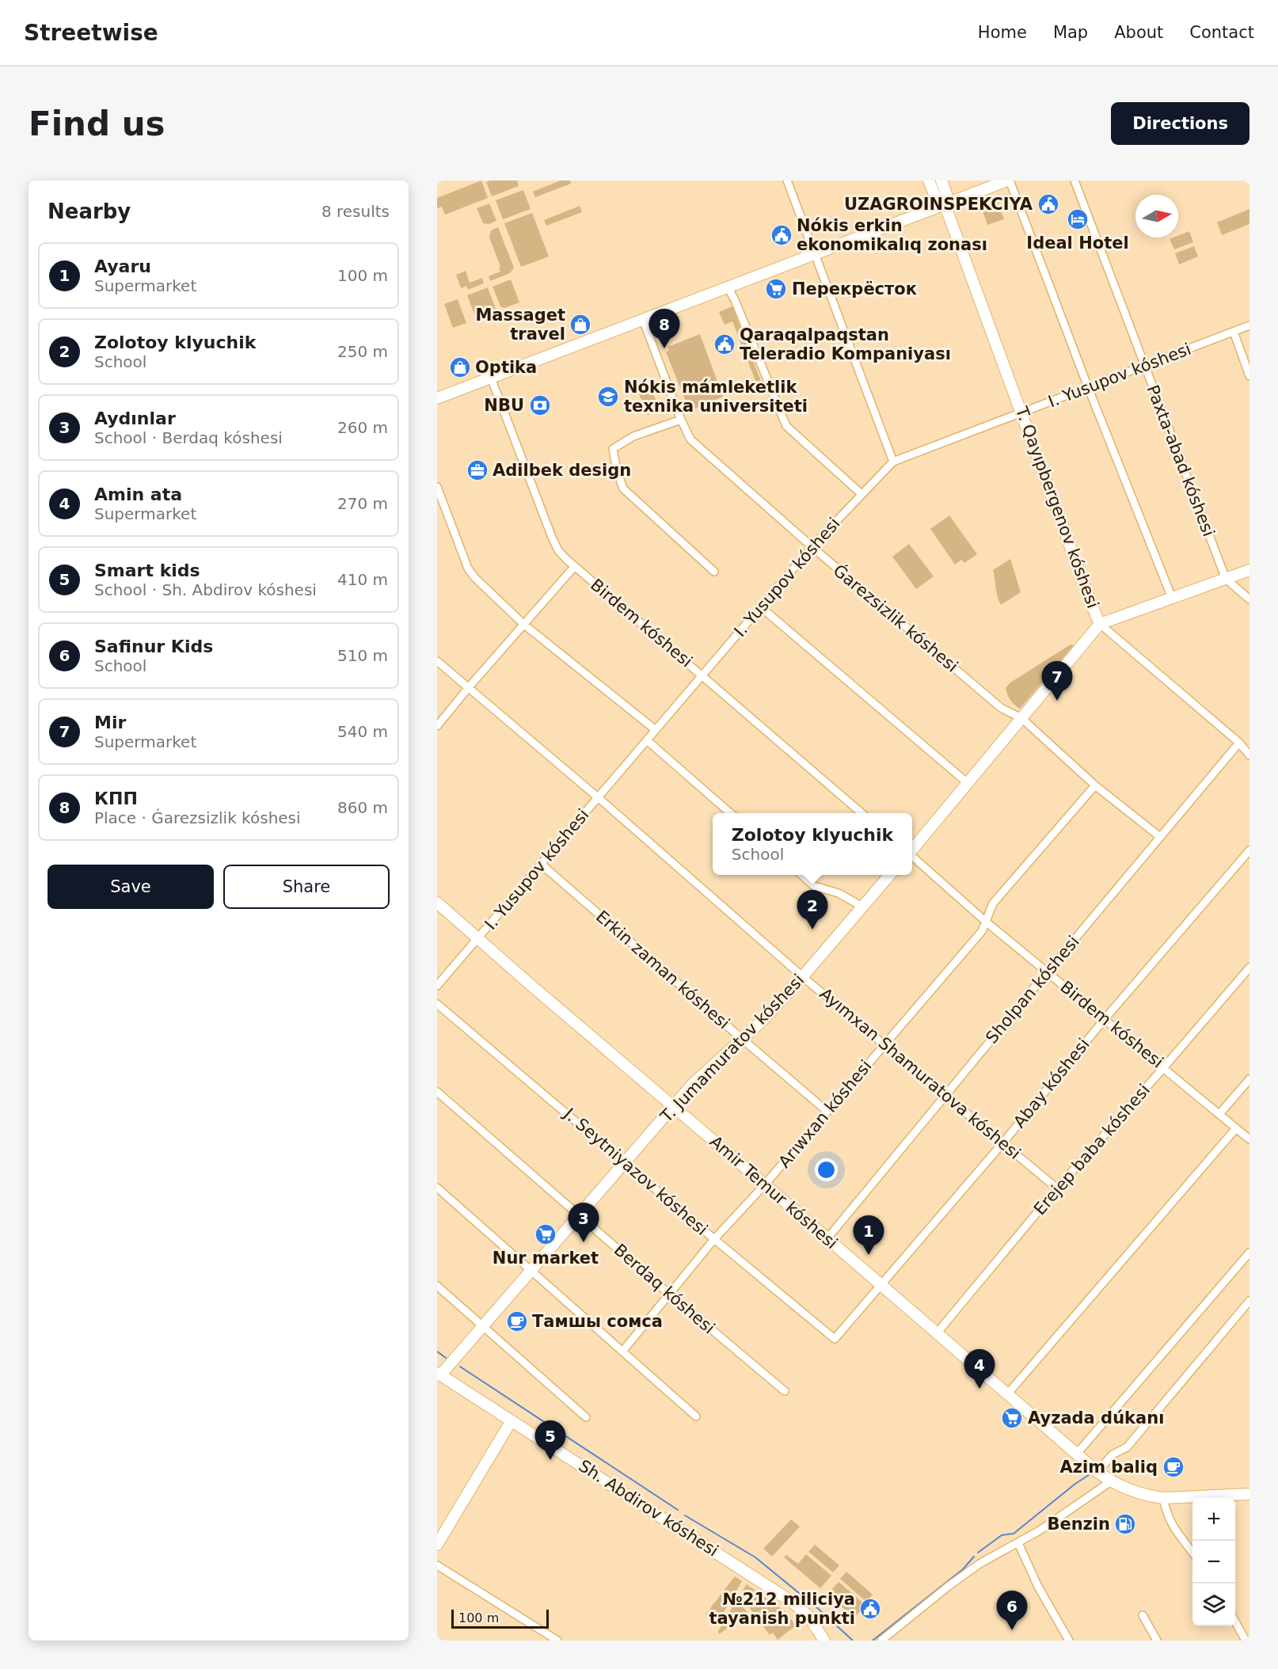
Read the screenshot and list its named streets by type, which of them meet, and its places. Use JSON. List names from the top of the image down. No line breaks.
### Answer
{"streets":{"main road":["T. Qayıpbergenov kóshesi","T. Jumamuratov kóshesi","Amir Temur kóshesi","Sh. Abdirov kóshesi"],"street":["I. Yusupov kóshesi","Paxta-abad kóshesi","Ǵarezsizlik kóshesi","Birdem kóshesi","Erkin zaman kóshesi","Sholpan kóshesi","Ayımxan Shamuratova kóshesi","Abay kóshesi","Arıwxan kóshesi","Erejep baba kóshesi","J. Seytniyazov kóshesi","Berdaq kóshesi"]},"crossings":[["I. Yusupov kóshesi","Paxta-abad kóshesi"],["I. Yusupov kóshesi","T. Qayıpbergenov kóshesi"],["I. Yusupov kóshesi","Ǵarezsizlik kóshesi"],["I. Yusupov kóshesi","Birdem kóshesi"],["I. Yusupov kóshesi","Erkin zaman kóshesi"],["I. Yusupov kóshesi","Ayımxan Shamuratova kóshesi"],["I. Yusupov kóshesi","Amir Temur kóshesi"],["T. Qayıpbergenov kóshesi","Sholpan kóshesi"],["Ǵarezsizlik kóshesi","Sholpan kóshesi"],["Ǵarezsizlik kóshesi","Arıwxan kóshesi"],["Birdem kóshesi","Sholpan kóshesi"],["Birdem kóshesi","Abay kóshesi"],["Birdem kóshesi","Arıwxan kóshesi"],["Birdem kóshesi","Erejep baba kóshesi"],["Erkin zaman kóshesi","T. Jumamuratov kóshesi"],["Erkin zaman kóshesi","Arıwxan kóshesi"],["Sholpan kóshesi","Ayımxan Shamuratova kóshesi"],["Sholpan kóshesi","Amir Temur kóshesi"],["T. Jumamuratov kóshesi","Ayımxan Shamuratova kóshesi"],["T. Jumamuratov kóshesi","J. Seytniyazov kóshesi"],["T. Jumamuratov kóshesi","Amir Temur kóshesi"],["T. Jumamuratov kóshesi","Berdaq kóshesi"],["T. Jumamuratov kóshesi","Sh. Abdirov kóshesi"],["Ayımxan Shamuratova kóshesi","Abay kóshesi"],["Ayımxan Shamuratova kóshesi","Arıwxan kóshesi"],["Ayımxan Shamuratova kóshesi","Erejep baba kóshesi"],["Abay kóshesi","J. Seytniyazov kóshesi"],["Abay kóshesi","Amir Temur kóshesi"],["Arıwxan kóshesi","J. Seytniyazov kóshesi"],["Arıwxan kóshesi","Amir Temur kóshesi"],["Arıwxan kóshesi","Berdaq kóshesi"],["Erejep baba kóshesi","Amir Temur kóshesi"]],"places":{"public building":["UZAGROINSPEKCIYA","Nókis erkin ekonomikalıq zonası","Qaraqalpaqstan Teleradio Kompaniyası","№212 miliciya tayanish punkti"],"hotel":["Ideal Hotel"],"supermarket":["Перекрёсток","Nur market","Ayzada dúkanı"],"shop":["Massaget travel","Optika"],"school or university":["Nókis mámleketlik texnika universiteti"],"bank":["NBU"],"office":["Adilbek design"],"cafe":["Тамшы сомса","Azim baliq"],"fuel station":["Benzin"]},"scale_bar":"100 m","north":"right","page":{"header":"Streetwise","nav":["Home","Map","About","Contact"],"buttons":["Directions",["Save","Share"]],"title":"Find us","heading":["Nearby","8 results"],"list":[{"mark":"1","name":"Ayaru","note":"Supermarket","value":"100 m"},{"mark":"2","name":"Zolotoy klyuchik","note":"School","value":"250 m"},{"mark":"3","name":"Aydınlar","note":"School · Berdaq kóshesi","value":"260 m"},{"mark":"4","name":"Amin ata","note":"Supermarket","value":"270 m"},{"mark":"5","name":"Smart kids","note":"School · Sh. Abdirov kóshesi","value":"410 m"},{"mark":"6","name":"Safinur Kids","note":"School","value":"510 m"},{"mark":"7","name":"Mir","note":"Supermarket","value":"540 m"},{"mark":"8","name":"КПП","note":"Place · Ǵarezsizlik kóshesi","value":"860 m"}],"pins":["8","7","2","3","1","4","5","6"],"popup":["Zolotoy klyuchik","School"],"map_buttons":["+","−"],"scale":"100 m"}}
